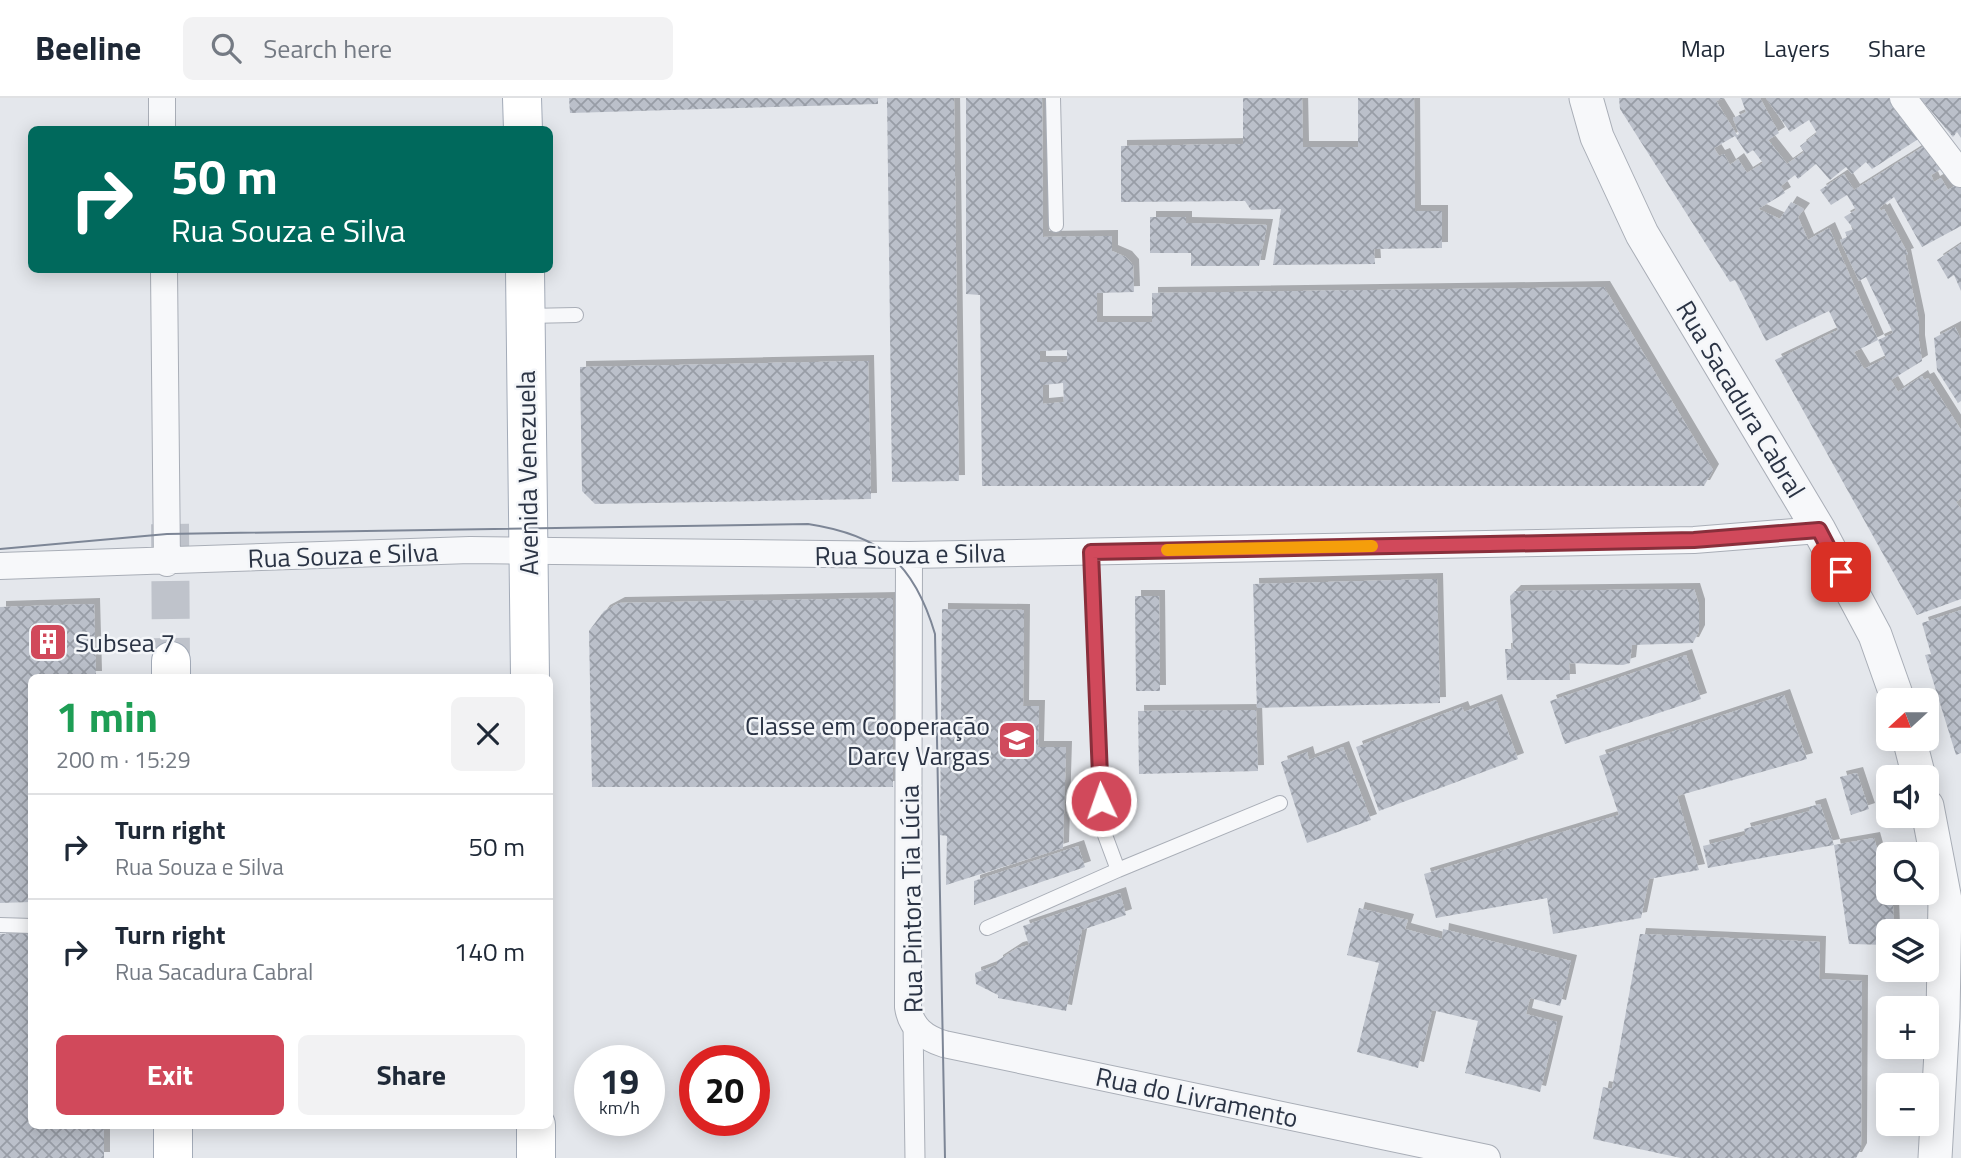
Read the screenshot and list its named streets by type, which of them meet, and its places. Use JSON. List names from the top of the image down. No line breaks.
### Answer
{"streets":{"main road":["Avenida Venezuela"],"street":["Rua Sacadura Cabral","Rua Souza e Silva","Rua Pintora Tia Lúcia","Rua do Livramento"]},"crossings":[["Rua Sacadura Cabral","Rua Souza e Silva"],["Avenida Venezuela","Rua Souza e Silva"],["Rua Souza e Silva","Rua Pintora Tia Lúcia"],["Rua Pintora Tia Lúcia","Rua do Livramento"]],"places":{"building":["Subsea 7"],"school or university":["Classe em Cooperação Darcy Vargas"]},"north":"left","page":{"header":"Beeline","search":"Search here","nav":["Map","Layers","Share"],"turn":["50 m","Rua Souza e Silva"],"heading":["1 min","200 m · 15:29"],"map_buttons":["+","−"],"list":[{"name":"Turn right","note":"Rua Souza e Silva","value":"50 m"},{"name":"Turn right","note":"Rua Sacadura Cabral","value":"140 m"}],"buttons":["Exit","Share"],"speed":"19 km/h","limit":"20"}}
